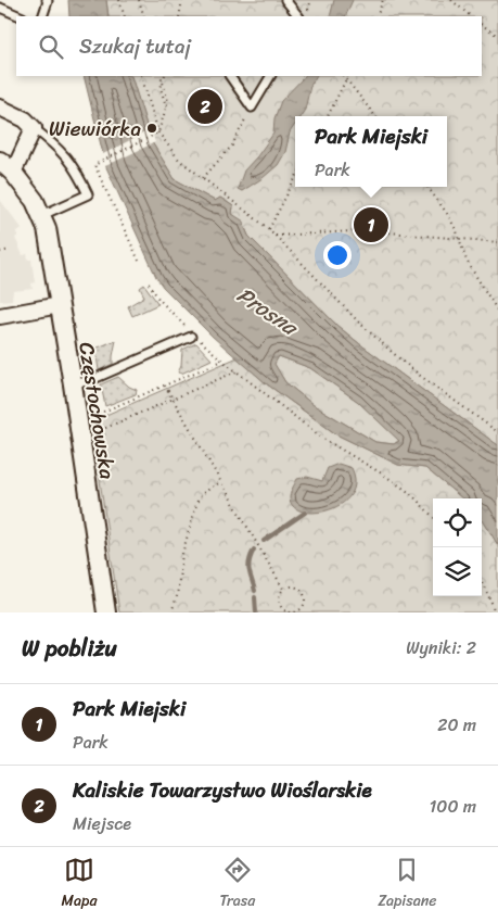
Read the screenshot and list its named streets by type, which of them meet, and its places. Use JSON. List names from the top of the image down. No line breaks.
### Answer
{"streets":{"street":["Częstochowska"]},"water":["Prosna"],"places":["Wiewiórka"],"page":{"search":"Szukaj tutaj","pins":["2","1"],"popup":["Park Miejski","Park"],"heading":["W pobliżu","Wyniki: 2"],"list":[{"mark":"1","name":"Park Miejski","note":"Park","value":"20 m"},{"mark":"2","name":"Kaliskie Towarzystwo Wioślarskie","note":"Miejsce","value":"100 m"}],"nav":["Mapa","Trasa","Zapisane"]}}
